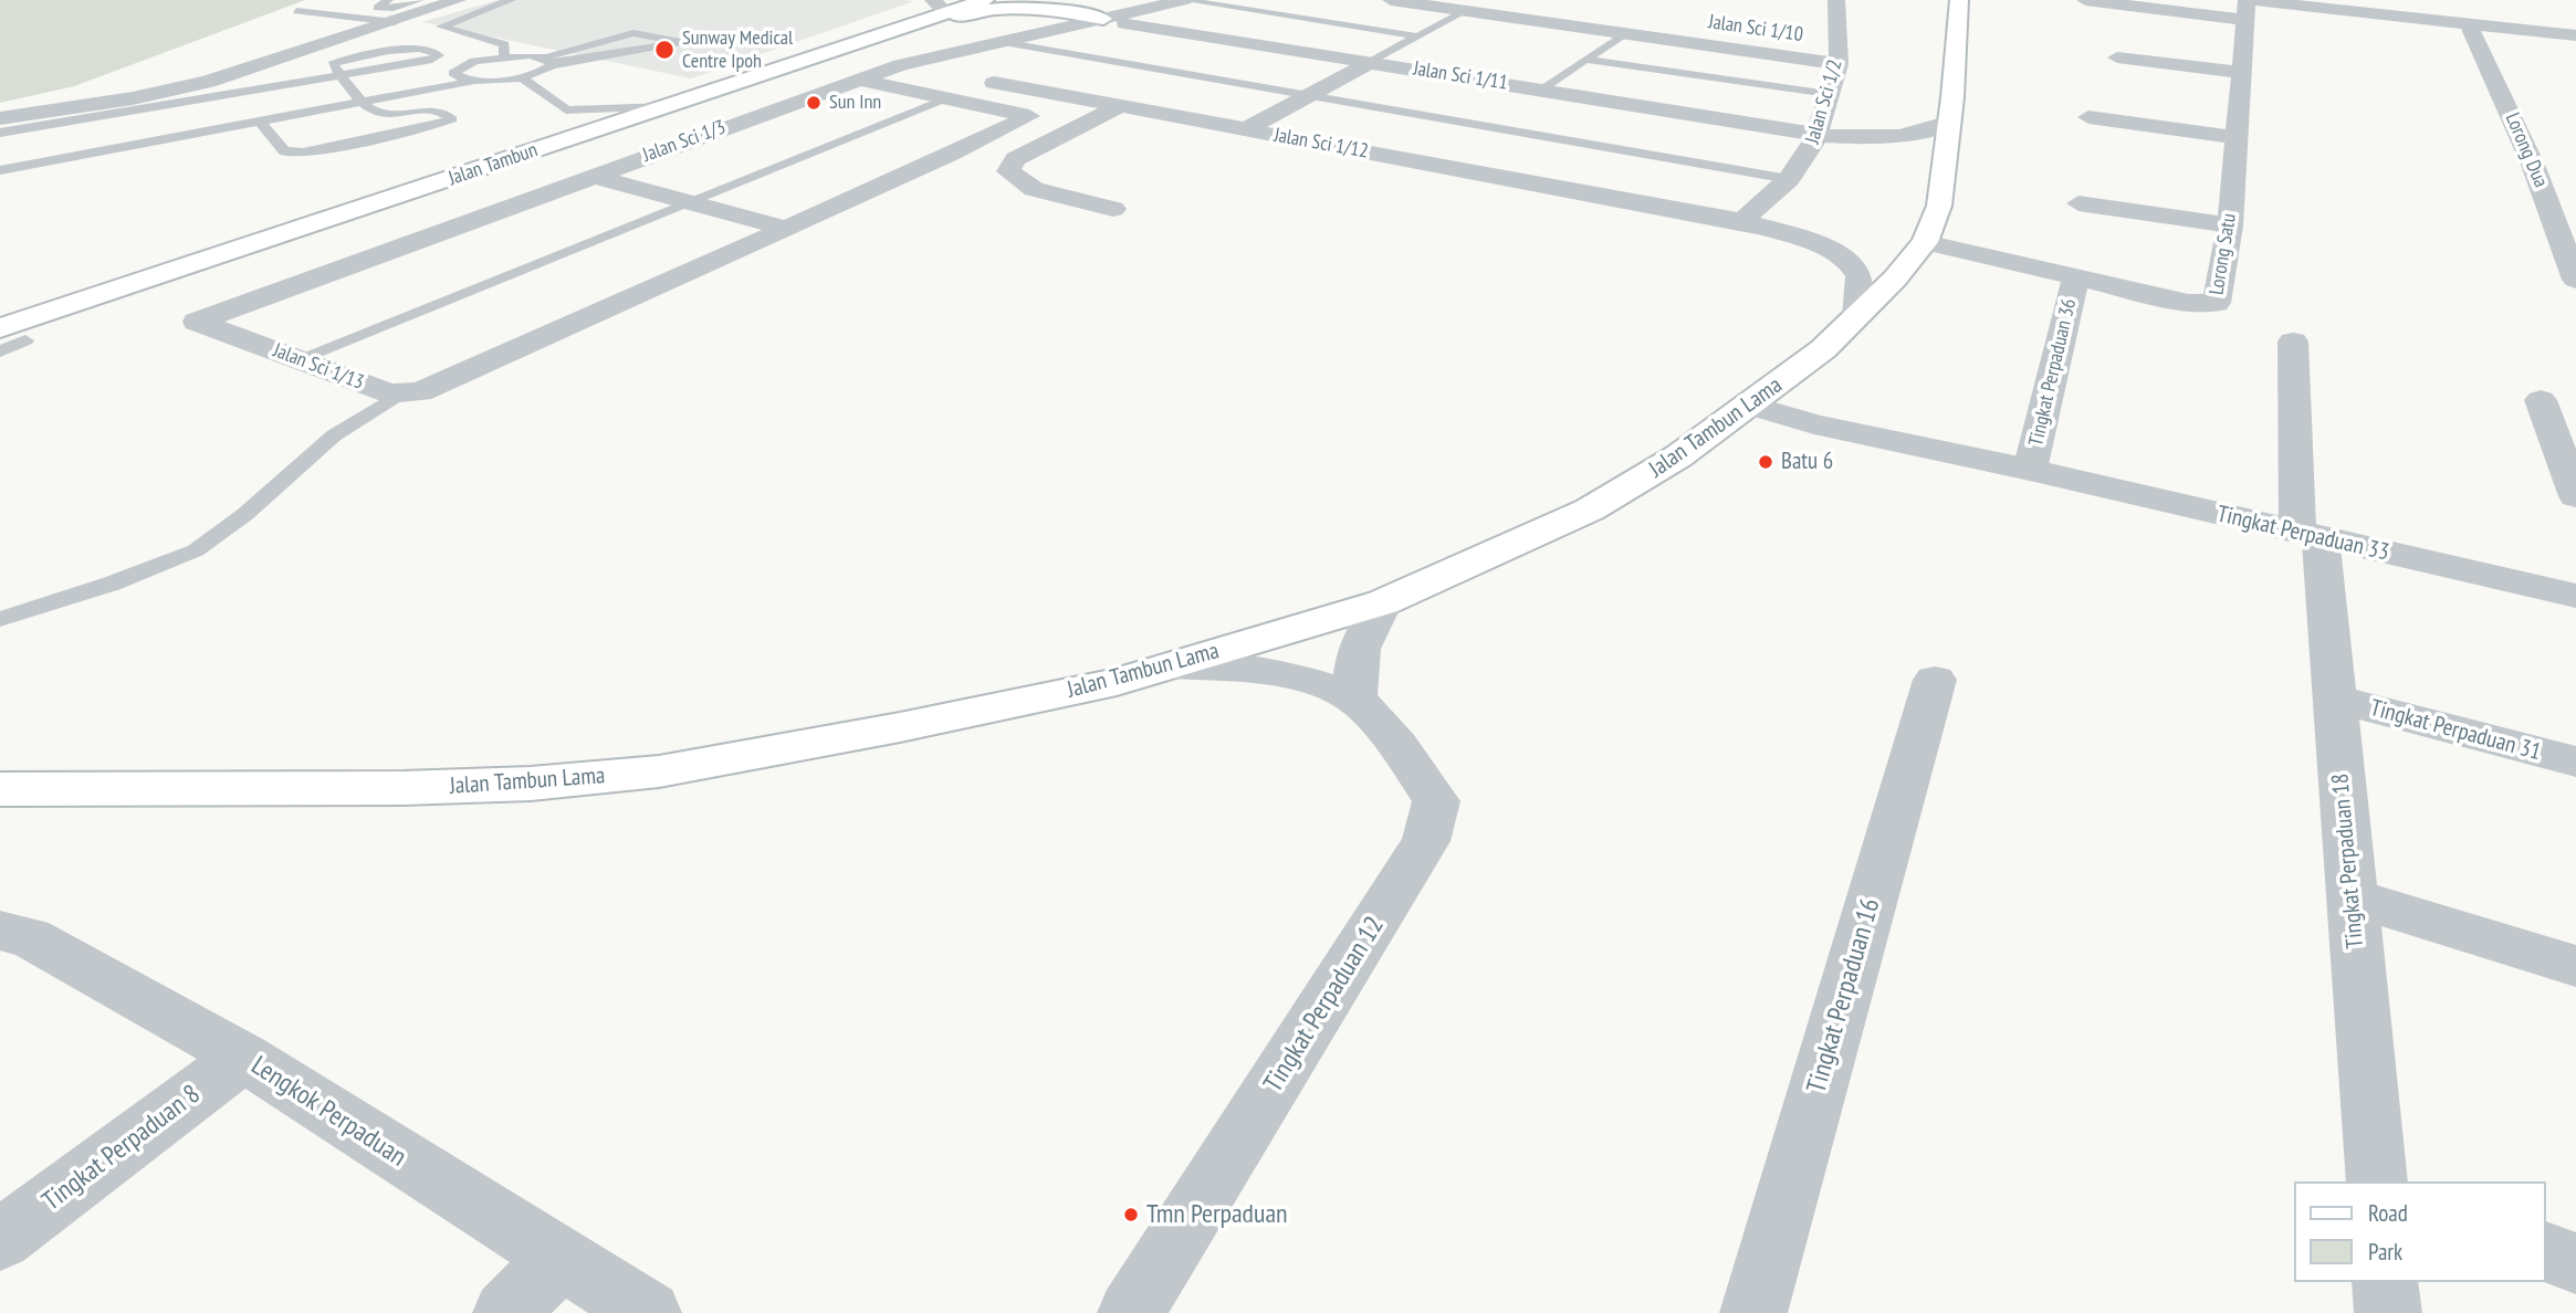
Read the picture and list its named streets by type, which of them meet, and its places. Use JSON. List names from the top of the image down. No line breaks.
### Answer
{"streets":{"main road":["Jalan Tambun","Jalan Tambun Lama"],"street":["Jalan Sci 1/10","Jalan Sci 1/11","Jalan Sci 1/2","Jalan Sci 1/3","Jalan Sci 1/12","Lorong Dua","Lorong Satu","Jalan Sci 1/13","Tingkat Perpaduan 36","Tingkat Perpaduan 33","Tingkat Perpaduan 31","Tingkat Perpaduan 18","Tingkat Perpaduan 16","Tingkat Perpaduan 12","Lengkok Perpaduan","Tingkat Perpaduan 8"]},"crossings":[["Jalan Sci 1/10","Jalan Sci 1/2"],["Jalan Sci 1/11","Jalan Sci 1/2"],["Jalan Sci 1/11","Jalan Sci 1/3"],["Jalan Sci 1/11","Jalan Tambun Lama"],["Jalan Sci 1/2","Jalan Sci 1/12"],["Jalan Sci 1/3","Jalan Sci 1/12"],["Jalan Sci 1/3","Jalan Sci 1/13"],["Jalan Sci 1/12","Jalan Tambun Lama"],["Lorong Satu","Tingkat Perpaduan 36"],["Lorong Satu","Jalan Tambun Lama"],["Tingkat Perpaduan 36","Tingkat Perpaduan 33"],["Jalan Tambun Lama","Tingkat Perpaduan 33"],["Jalan Tambun Lama","Tingkat Perpaduan 12"],["Tingkat Perpaduan 33","Tingkat Perpaduan 18"],["Tingkat Perpaduan 31","Tingkat Perpaduan 18"],["Lengkok Perpaduan","Tingkat Perpaduan 8"]],"places":["Sunway Medical Centre Ipoh","Sun Inn","Batu 6","Tmn Perpaduan"],"legend":["Road","Park"]}
